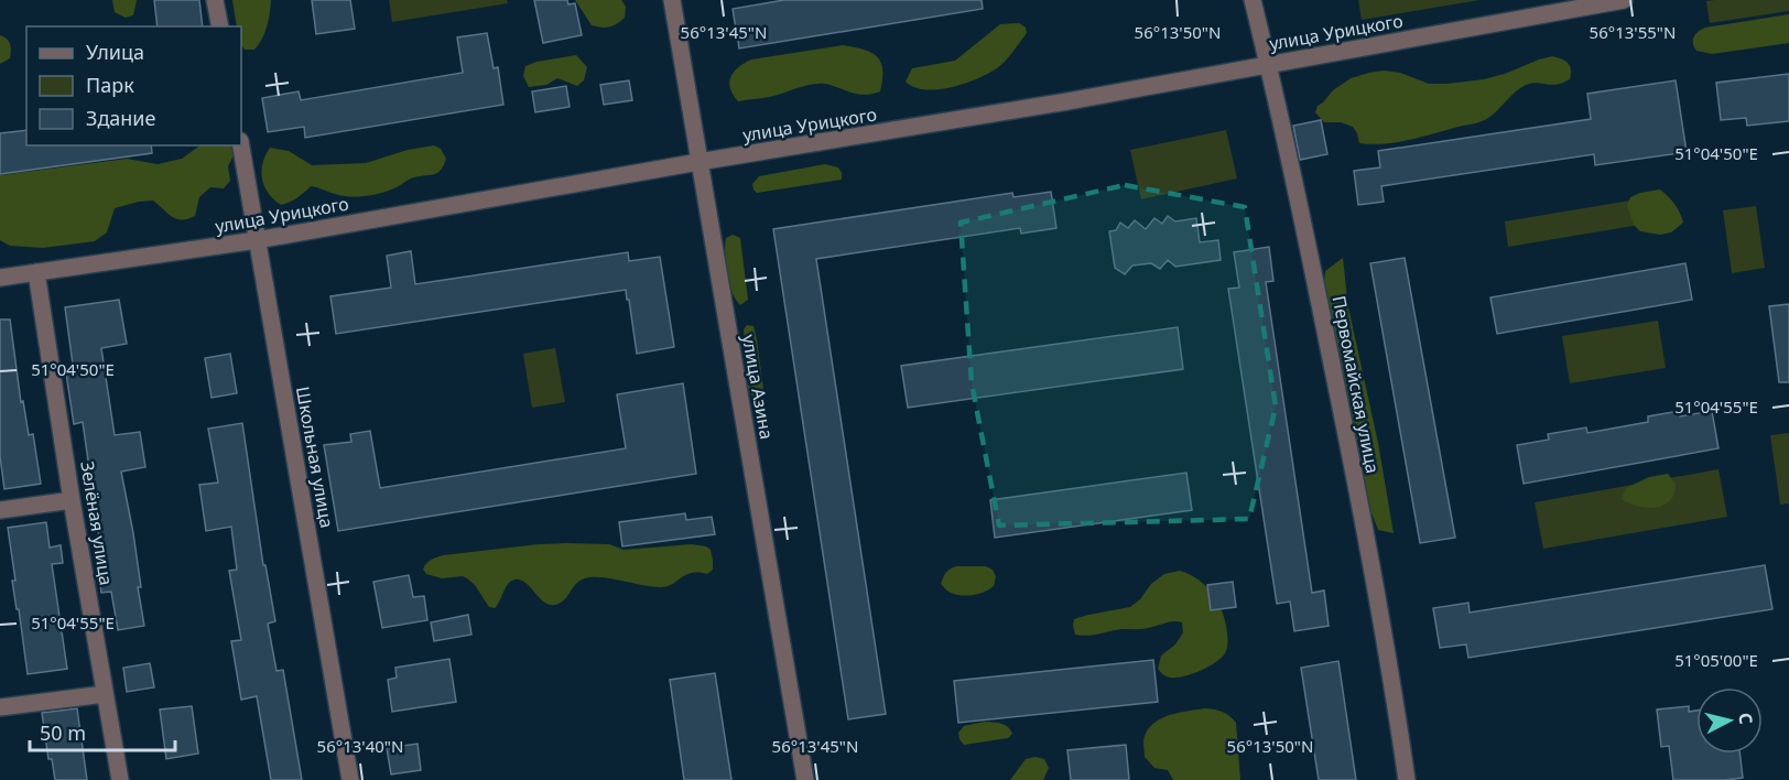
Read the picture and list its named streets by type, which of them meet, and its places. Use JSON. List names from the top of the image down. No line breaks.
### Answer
{"streets":{"street":["улица Урицкого","Первомайская улица","улица Азина","Школьная улица","Зелёная улица"]},"crossings":[["улица Урицкого","Первомайская улица"],["улица Урицкого","улица Азина"],["улица Урицкого","Школьная улица"],["улица Урицкого","Зелёная улица"]],"legend":["Улица","Парк","Здание"],"scale_bar":"50 m","north":"right","coordinates":["56°13'45\"N","56°13'50\"N","56°13'55\"N","51°04'50\"E","51°04'55\"E","51°05'00\"E","56°13'40\"N"]}
